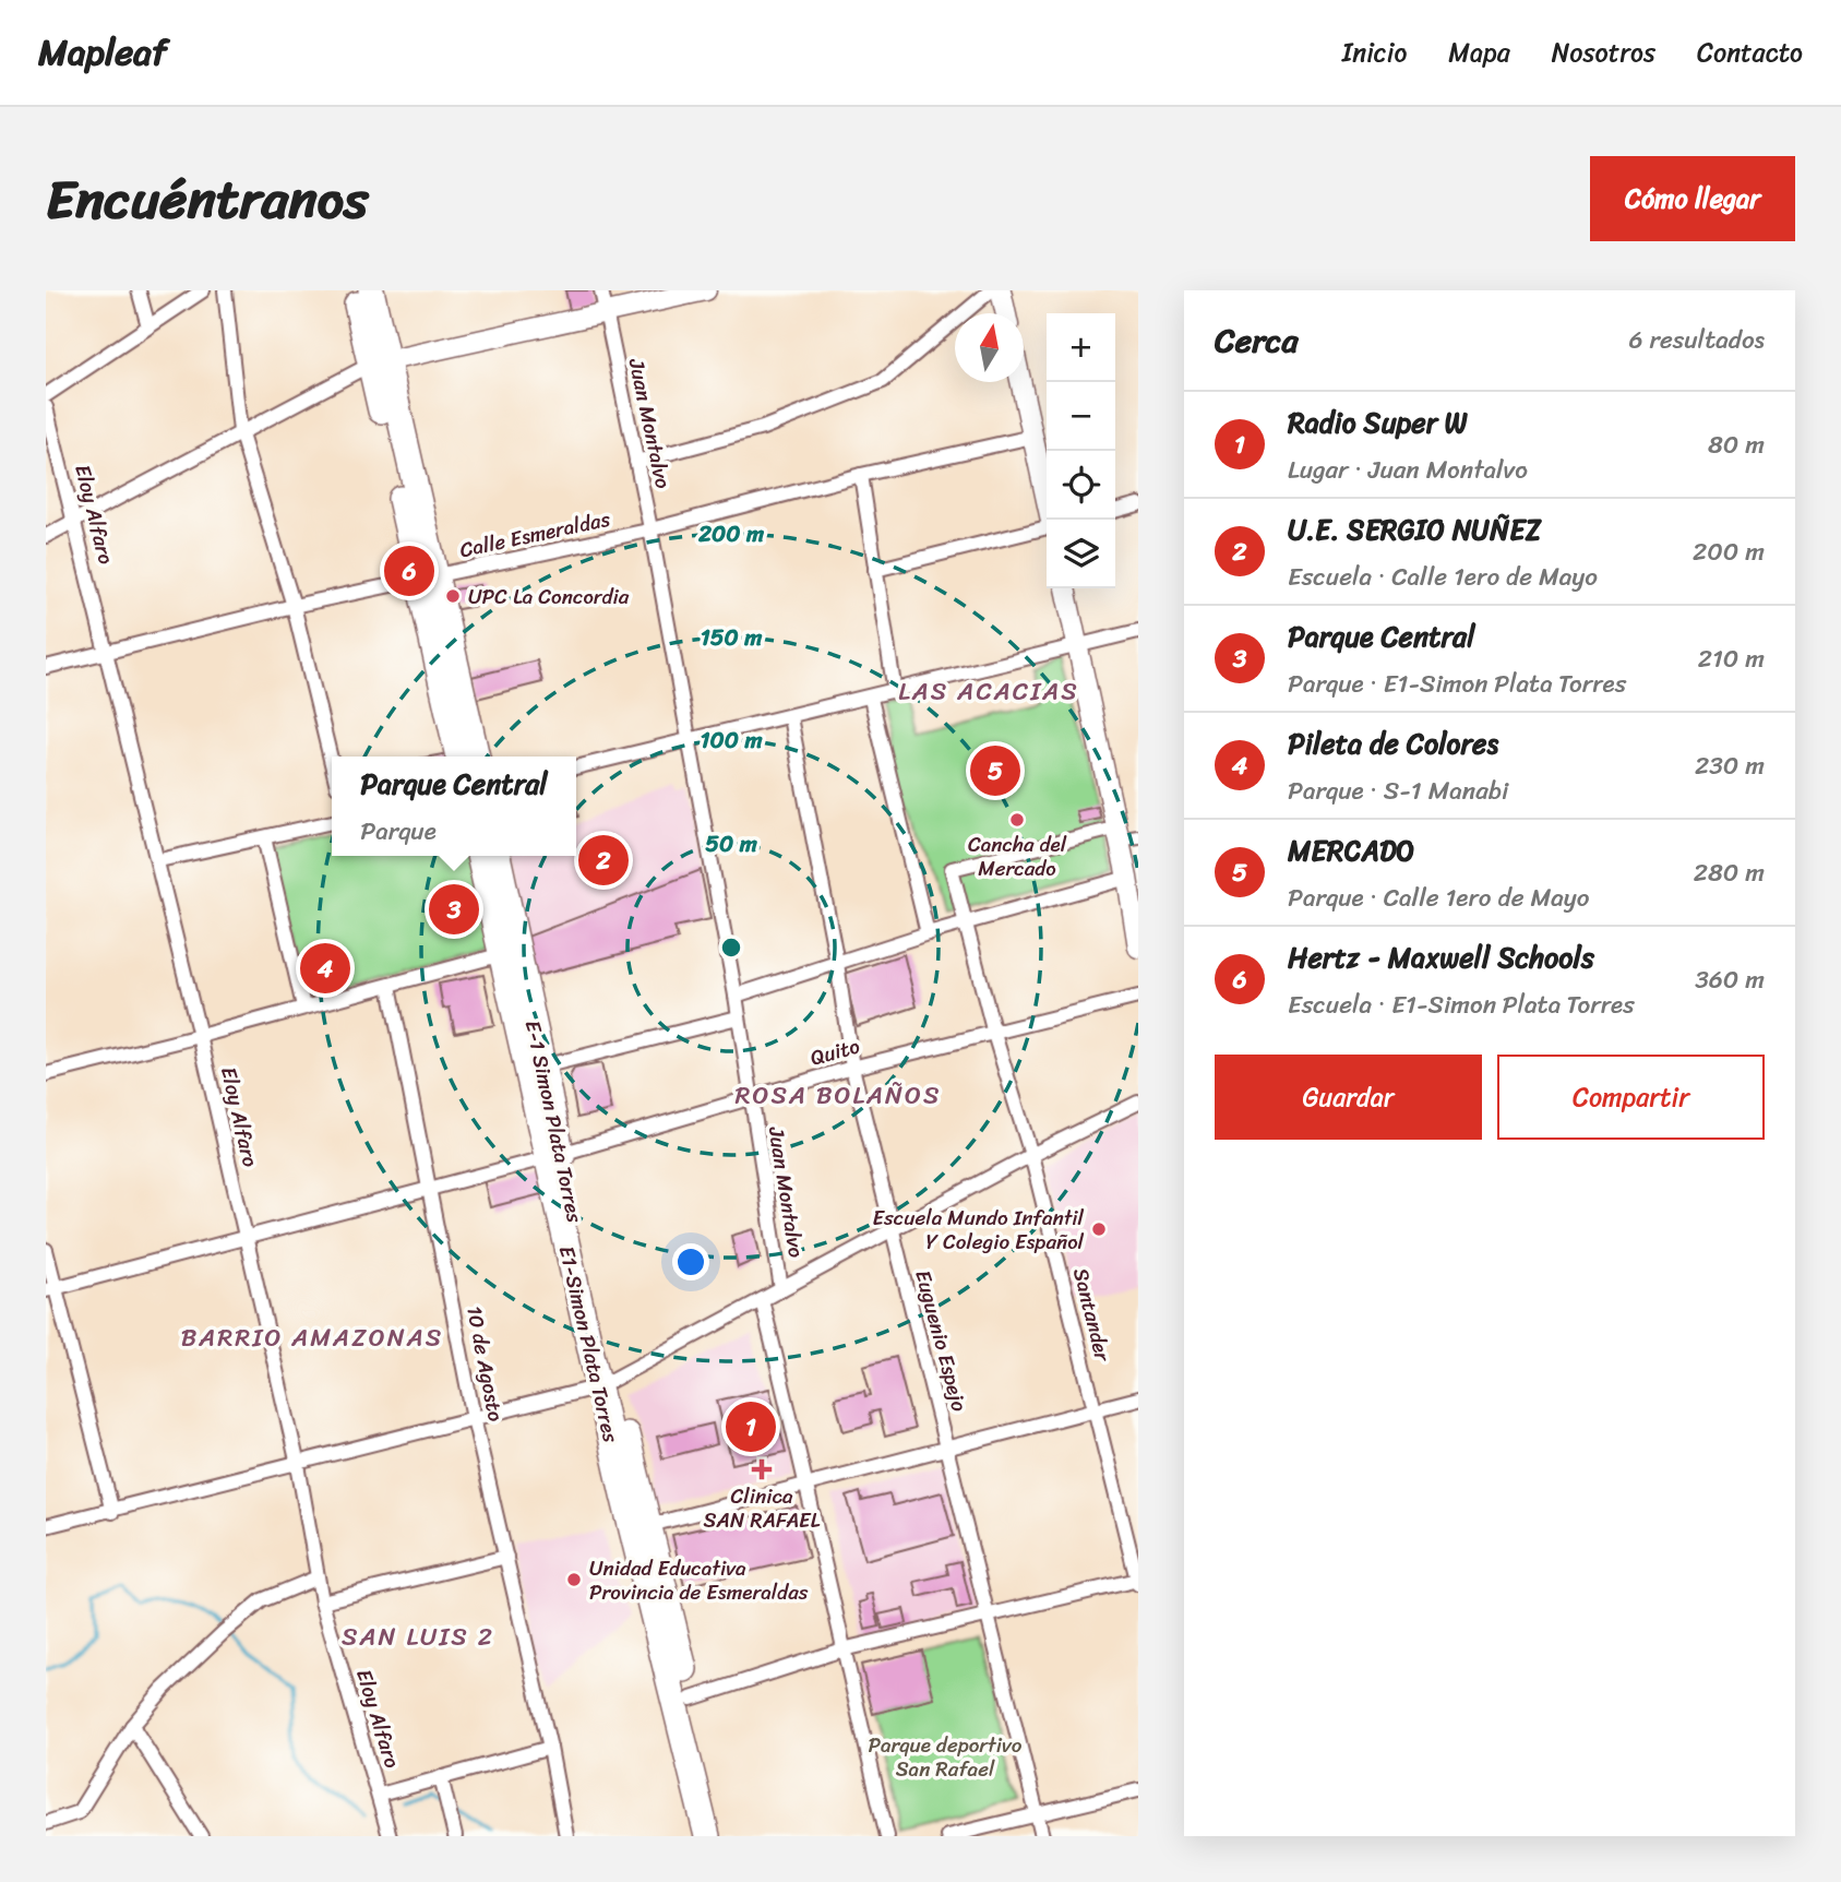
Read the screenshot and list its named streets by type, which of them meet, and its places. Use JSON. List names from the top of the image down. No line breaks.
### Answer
{"streets":{"highway":["E-1 Simon Plata Torres","E1-Simon Plata Torres"],"street":["Juan Montalvo","Eloy Alfaro","Calle Esmeraldas","Quito","Santander","Euguenio Espejo","10 de Agosto"]},"crossings":[["Juan Montalvo","Calle Esmeraldas"],["Juan Montalvo","Quito"],["Eloy Alfaro","Calle Esmeraldas"],["Eloy Alfaro","Quito"],["Quito","E-1 Simon Plata Torres"],["Quito","Santander"],["Quito","Euguenio Espejo"],["Quito","E1-Simon Plata Torres"],["Quito","10 de Agosto"],["E-1 Simon Plata Torres","E1-Simon Plata Torres"]],"districts":["LAS ACACIAS","ROSA BOLAÑOS","BARRIO AMAZONAS","SAN LUIS 2"],"parks":["Parque deportivo San Rafael"],"places":{"other":["UPC La Concordia","Cancha del Mercado","Escuela Mundo Infantil Y Colegio Español","Unidad Educativa Provincia de Esmeraldas"],"health":["Clinica SAN RAFAEL"]},"north":"top","page":{"header":"Mapleaf","nav":["Inicio","Mapa","Nosotros","Contacto"],"title":"Encuéntranos","buttons":["Cómo llegar",["Guardar","Compartir"]],"heading":["Cerca","6 resultados"],"map_buttons":["+","−"],"list":[{"mark":"1","name":"Radio Super W","note":"Lugar · Juan Montalvo","value":"80 m"},{"mark":"2","name":"U.E. SERGIO NUÑEZ","note":"Escuela · Calle 1ero de Mayo","value":"200 m"},{"mark":"3","name":"Parque Central","note":"Parque · E1-Simon Plata Torres","value":"210 m"},{"mark":"4","name":"Pileta de Colores","note":"Parque · S-1 Manabi","value":"230 m"},{"mark":"5","name":"MERCADO","note":"Parque · Calle 1ero de Mayo","value":"280 m"},{"mark":"6","name":"Hertz - Maxwell Schools","note":"Escuela · E1-Simon Plata Torres","value":"360 m"}],"pins":["6","5","2","3","4","1"],"popup":["Parque Central","Parque"]},"rings":["200 m","150 m","100 m","50 m"]}
